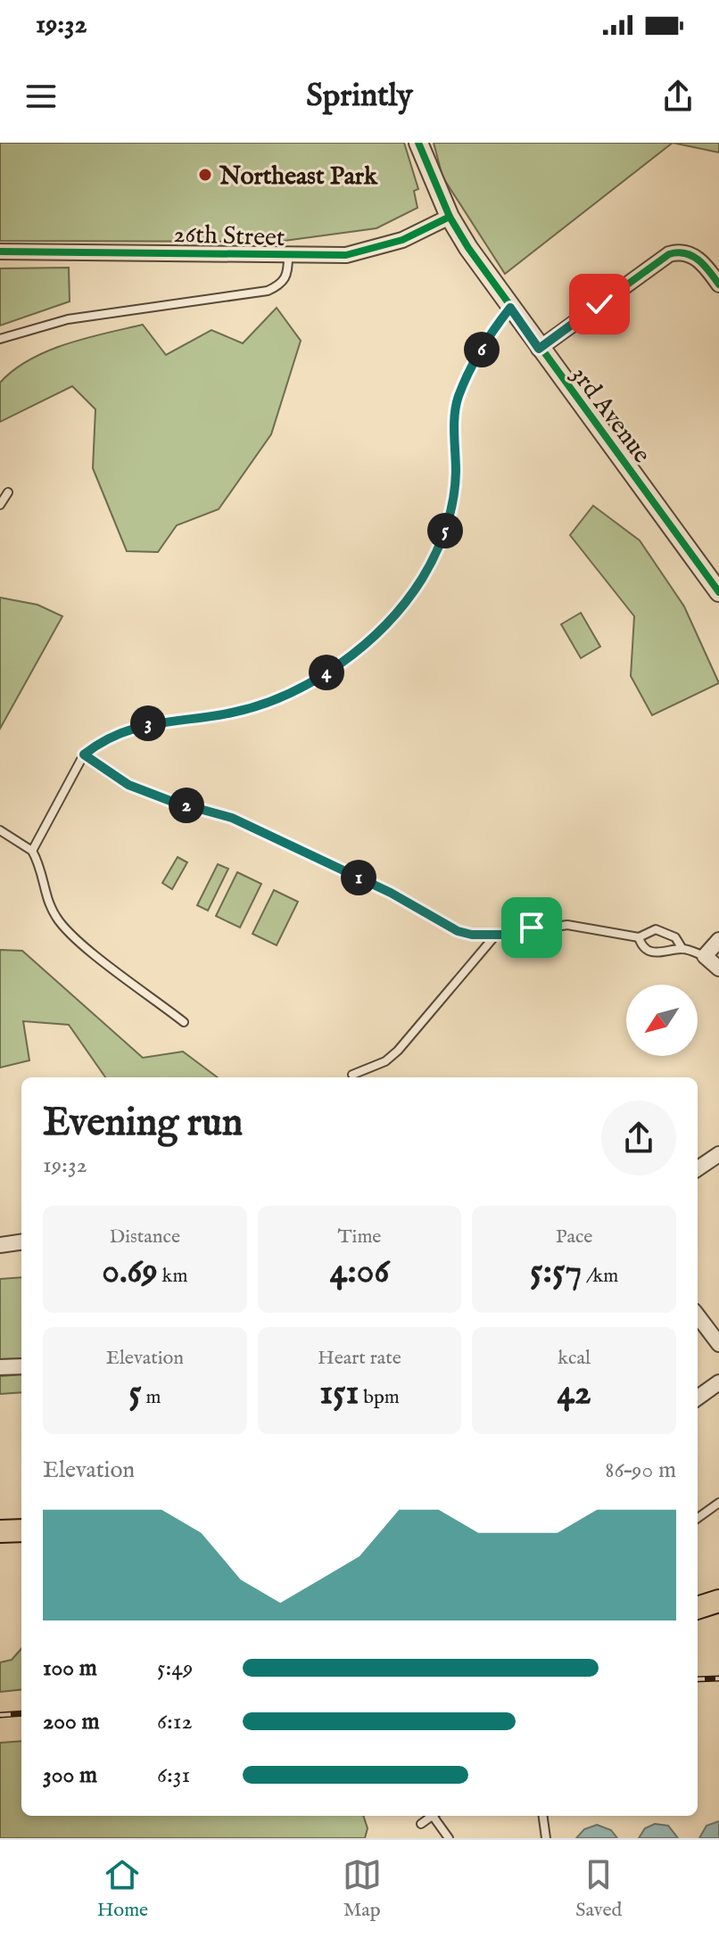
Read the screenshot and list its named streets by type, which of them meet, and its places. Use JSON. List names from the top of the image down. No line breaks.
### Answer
{"streets":{"street":["26th Street","3rd Avenue"]},"crossings":[["26th Street","3rd Avenue"]],"places":["Northeast Park"],"north":"bottom left","page":{"status":"19:32","header":"Sprintly","pins":["6","5","4","3","2","1"],"heading":["Evening run","19:32"],"stats":[["Distance","0.69 km"],["Time","4:06"],["Pace","5:57 /km"],["Elevation","5 m"],["Heart rate","151 bpm"],["kcal","42"]],"chart":["Elevation","86–90 m"],"list":[{"name":"100 m","note":"5:49"},{"name":"200 m","note":"6:12"},{"name":"300 m","note":"6:31"}],"tabs":["Home","Map","Saved"]}}
